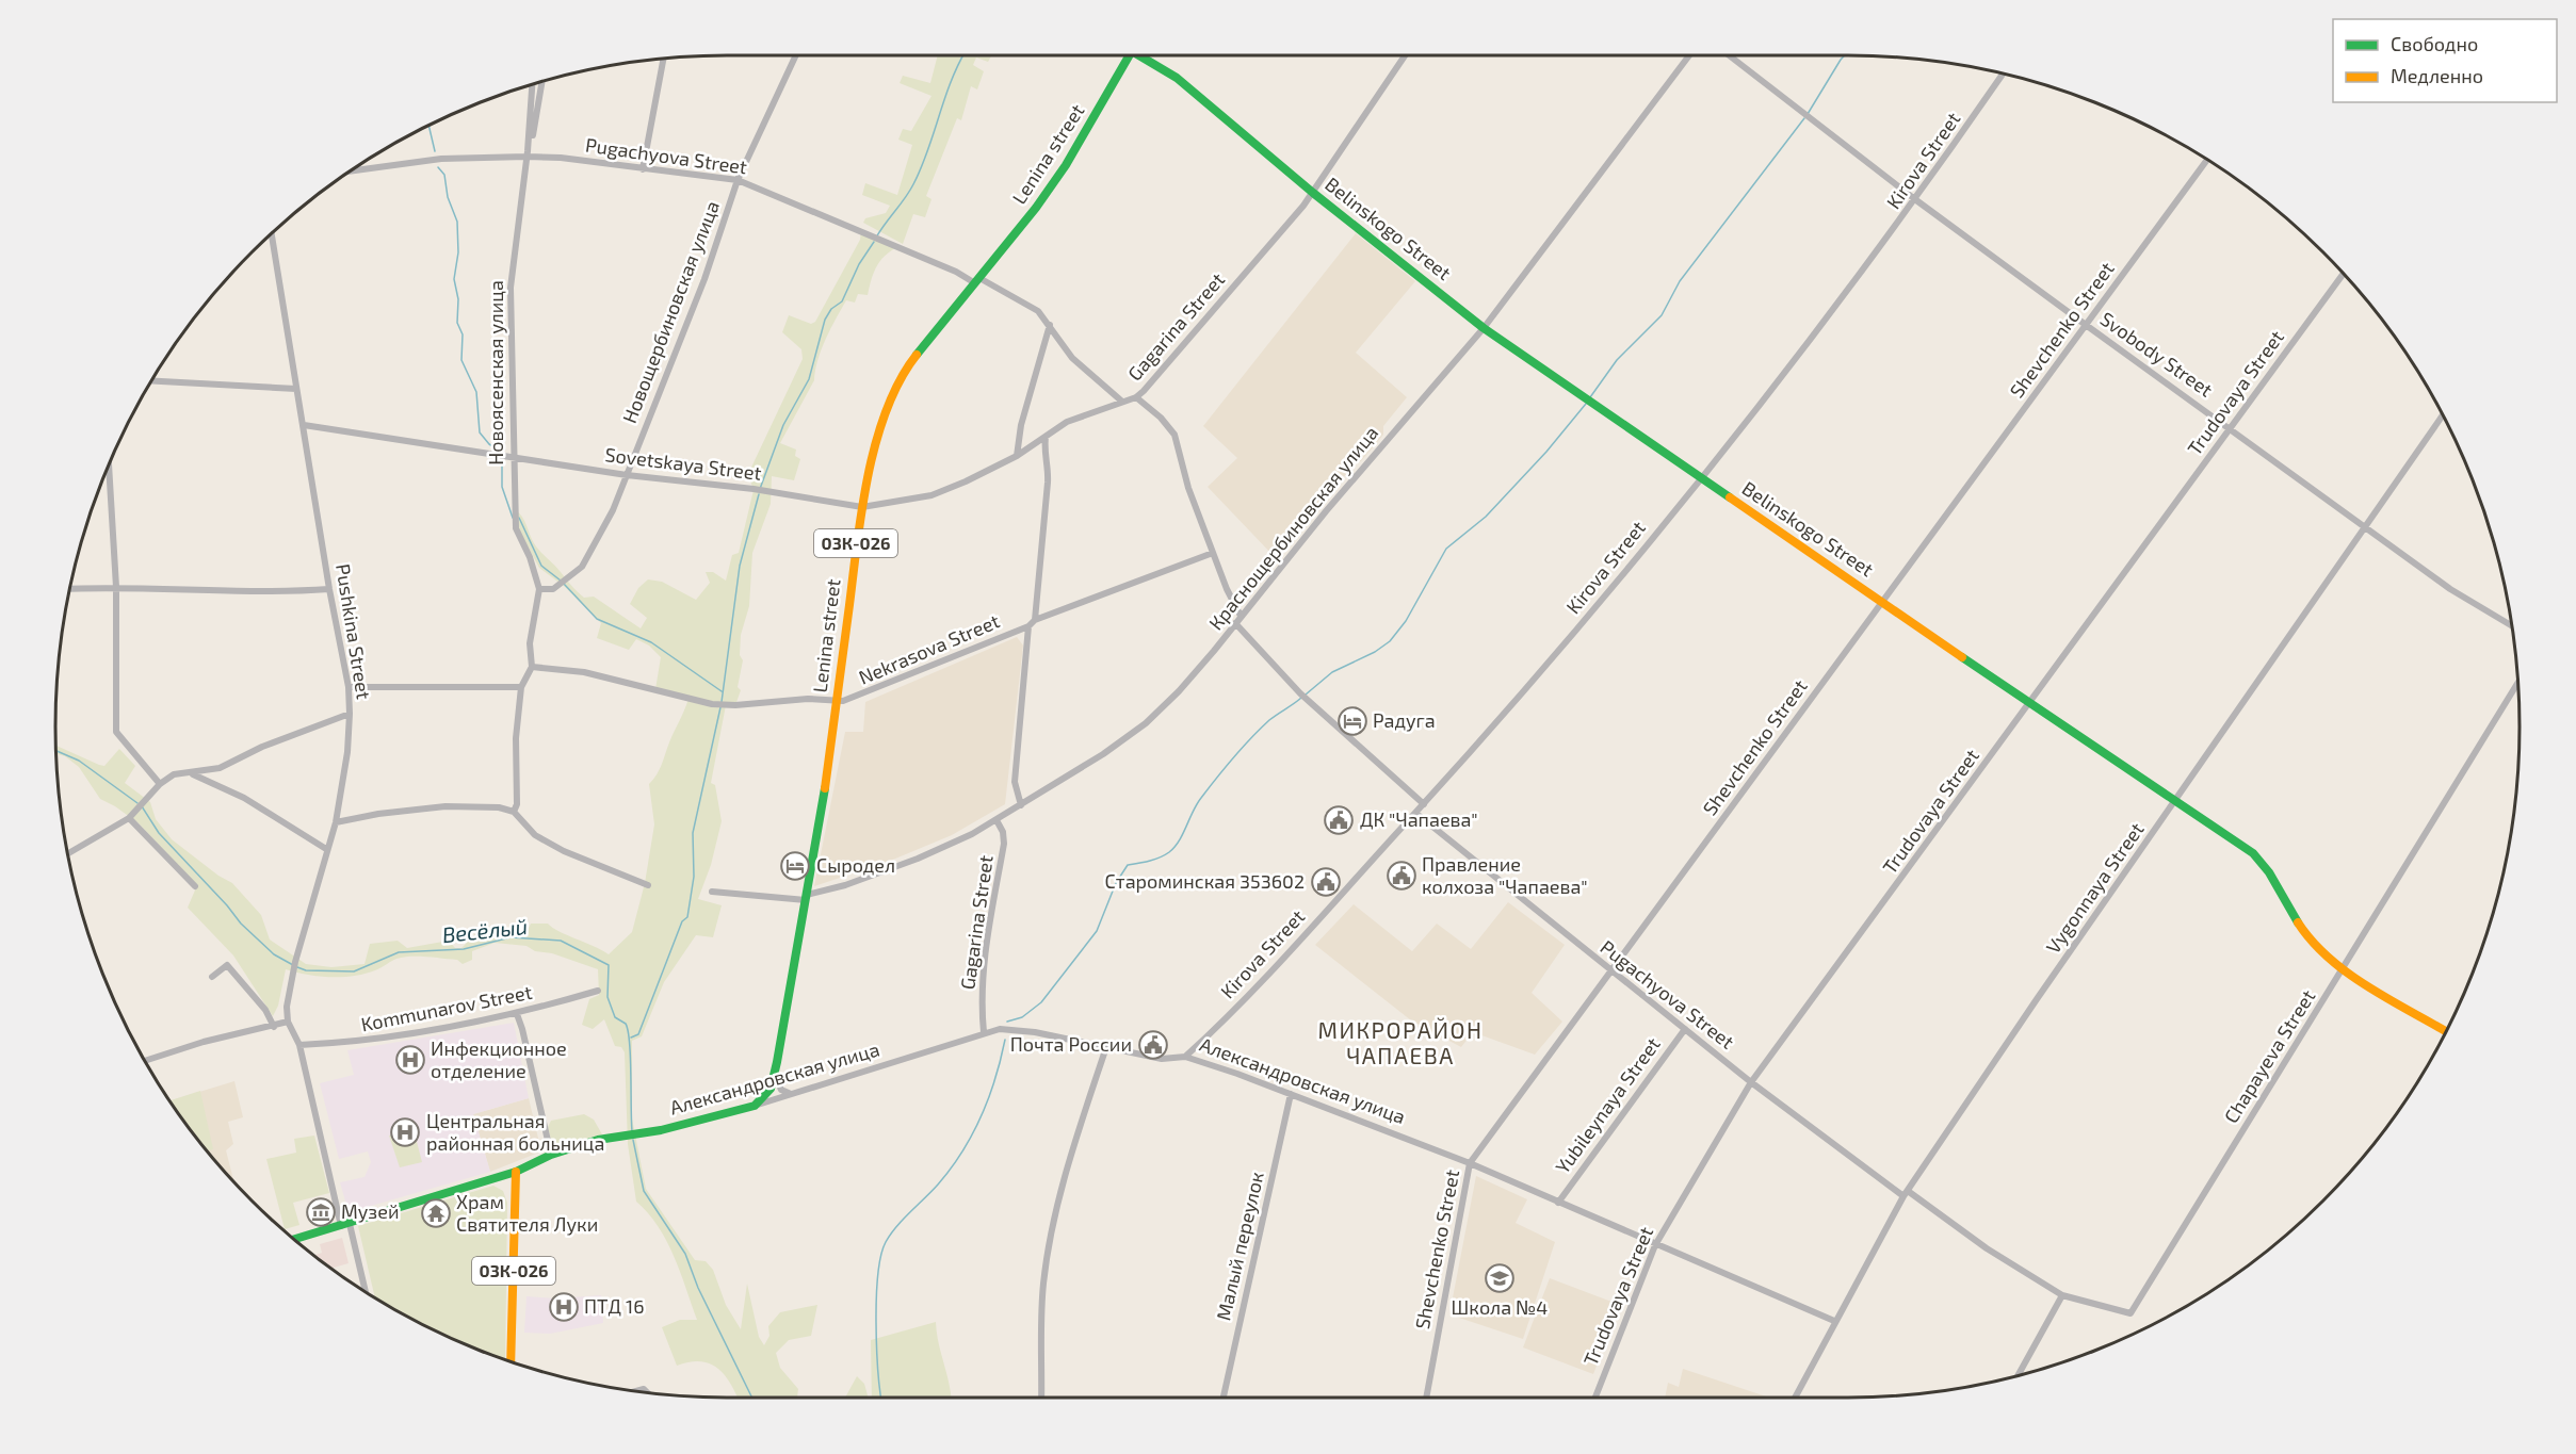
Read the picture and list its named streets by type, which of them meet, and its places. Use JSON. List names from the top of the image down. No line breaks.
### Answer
{"streets":{"main road":["Lenina street","Belinskogo Street","03К-026","Александровская улица"],"street":["Pugachyova Street","Kirova Street","Новощербиновская улица","Gagarina Street","Shevchenko Street","Svobody Street","Новоясенская улица","Trudovaya Street","Sovetskaya Street","Краснощербиновская улица","Pushkina Street","Nekrasova Street","Vygonnaya Street","Kommunarov Street","Chapayeva Street","Yubileynaya Street","Малый переулок"]},"crossings":[["Lenina street","Pugachyova Street"],["Lenina street","Sovetskaya Street"],["Lenina street","Краснощербиновская улица"],["Lenina street","Nekrasova Street"],["Lenina street","Александровская улица"],["Pugachyova Street","Kirova Street"],["Pugachyova Street","Новощербиновская улица"],["Pugachyova Street","Gagarina Street"],["Pugachyova Street","Shevchenko Street"],["Pugachyova Street","Новоясенская улица"],["Pugachyova Street","Trudovaya Street"],["Pugachyova Street","Vygonnaya Street"],["Pugachyova Street","Chapayeva Street"],["Pugachyova Street","Yubileynaya Street"],["Kirova Street","Belinskogo Street"],["Kirova Street","Svobody Street"],["Kirova Street","Александровская улица"],["Belinskogo Street","Gagarina Street"],["Belinskogo Street","Shevchenko Street"],["Belinskogo Street","Trudovaya Street"],["Belinskogo Street","Краснощербиновская улица"],["Belinskogo Street","Vygonnaya Street"],["Belinskogo Street","Chapayeva Street"],["Новощербиновская улица","Новоясенская улица"],["Новощербиновская улица","Sovetskaya Street"],["Gagarina Street","Sovetskaya Street"],["Gagarina Street","Краснощербиновская улица"],["Gagarina Street","Александровская улица"],["Shevchenko Street","Svobody Street"],["Shevchenko Street","Александровская улица"],["Svobody Street","Trudovaya Street"],["Svobody Street","Vygonnaya Street"],["Новоясенская улица","Sovetskaya Street"],["Trudovaya Street","Александровская улица"],["Sovetskaya Street","Pushkina Street"],["03К-026","Александровская улица"],["Pushkina Street","Kommunarov Street"],["Pushkina Street","Александровская улица"],["Vygonnaya Street","Александровская улица"],["Александровская улица","Yubileynaya Street"],["Александровская улица","Малый переулок"]],"districts":["МИКРОРАЙОН ЧАПАЕВА"],"water":["Весёлый"],"places":{"hotel":["Радуга","Сыродел"],"public building":["ДК \"Чапаева\"","Правление колхоза \"Чапаева\"","Староминская 353602","Почта России"],"hospital":["Инфекционное отделение","Центральная районная больница","ПТД 16"],"museum":["Музей"],"temple":["Храм Святителя Луки"],"school or university":["Школа №4"]},"legend":["Свободно","Медленно"]}
